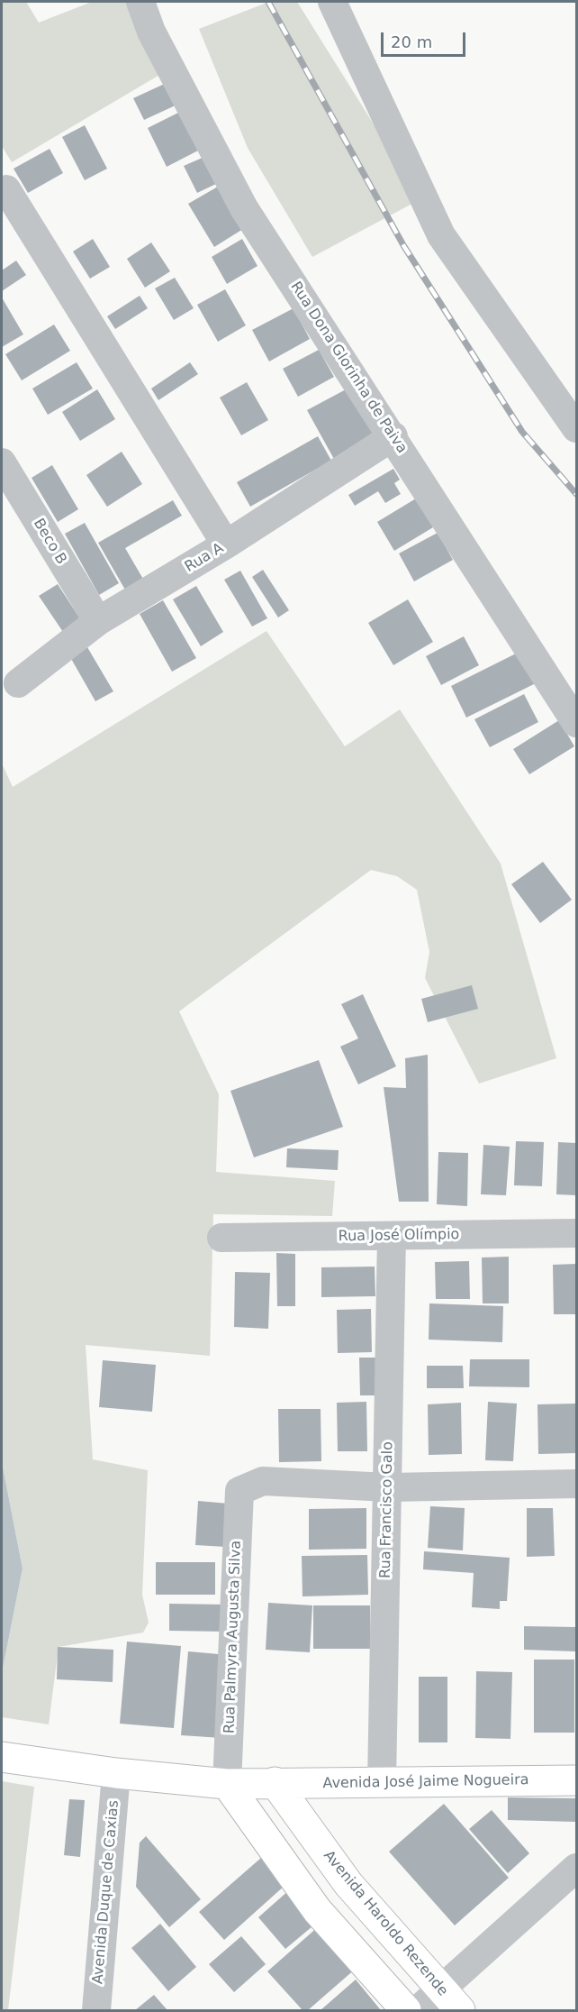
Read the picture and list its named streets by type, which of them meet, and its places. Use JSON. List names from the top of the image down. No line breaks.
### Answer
{"streets":{"main road":["Avenida José Jaime Nogueira","Avenida Haroldo Rezende"],"street":["Rua Dona Glorinha de Paiva","Beco B","Rua A","Rua José Olímpio","Rua Francisco Galo","Rua Palmyra Augusta Silva","Avenida Duque de Caxias"]},"crossings":[["Rua Dona Glorinha de Paiva","Rua A"],["Beco B","Rua A"],["Rua José Olímpio","Rua Francisco Galo"],["Rua Francisco Galo","Rua Palmyra Augusta Silva"],["Rua Francisco Galo","Avenida José Jaime Nogueira"],["Rua Palmyra Augusta Silva","Avenida José Jaime Nogueira"],["Avenida José Jaime Nogueira","Avenida Duque de Caxias"],["Avenida José Jaime Nogueira","Avenida Haroldo Rezende"]],"scale_bar":"20 m"}
